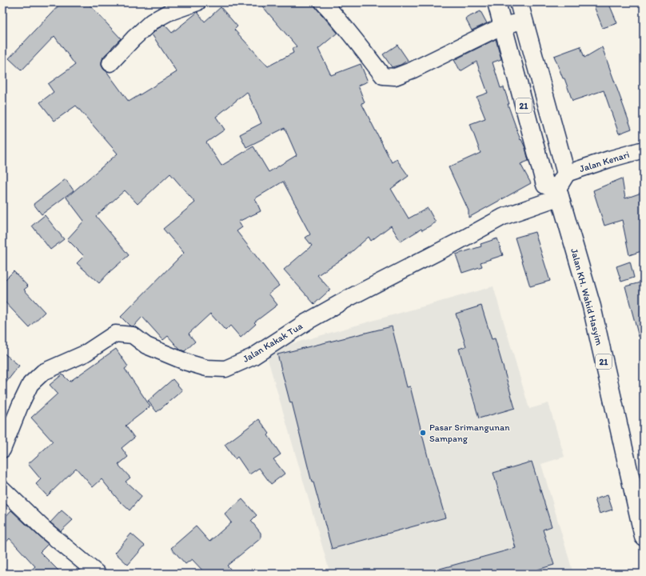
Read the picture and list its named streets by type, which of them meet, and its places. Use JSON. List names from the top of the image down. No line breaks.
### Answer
{"streets":{"highway":["21","Jalan KH. Wahid Hasyim"],"street":["Jalan Kenari","Jalan Kakak Tua"]},"crossings":[["21","Jalan Kenari"],["21","Jalan KH. Wahid Hasyim"],["21","Jalan Kakak Tua"],["Jalan Kenari","Jalan KH. Wahid Hasyim"],["Jalan Kenari","Jalan Kakak Tua"],["Jalan KH. Wahid Hasyim","Jalan Kakak Tua"]],"places":["Pasar Srimangunan Sampang"]}
